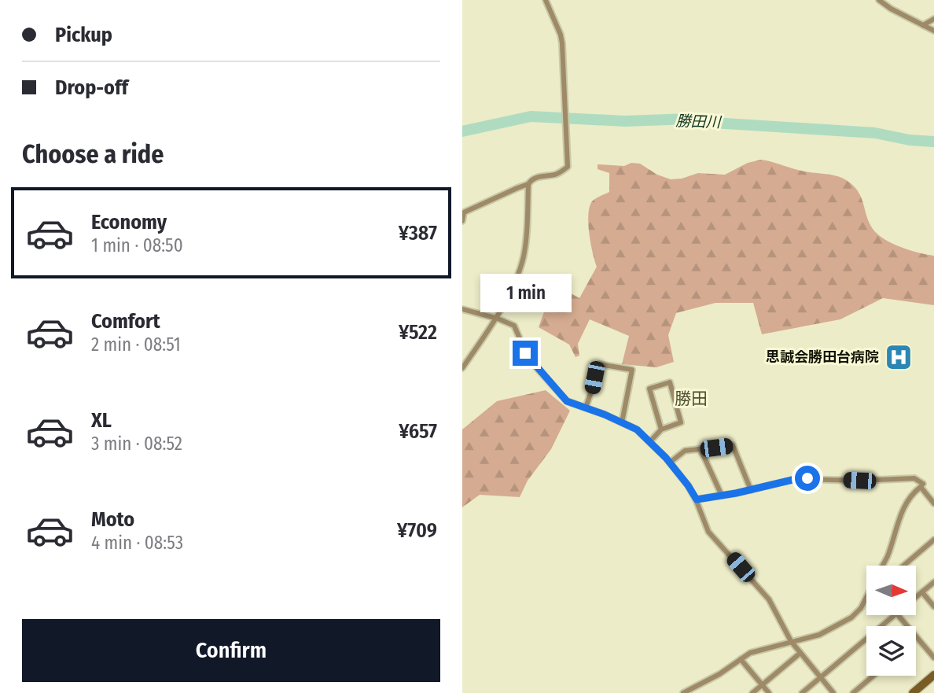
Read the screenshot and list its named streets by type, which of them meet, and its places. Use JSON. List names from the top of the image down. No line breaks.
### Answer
{"districts":["勝田"],"water":["勝田川"],"places":{"hospital":["思誠会勝田台病院"]},"north":"right","page":{"banner":["Pickup","Drop-off"],"heading":"Choose a ride","list":[{"name":"Economy","note":"1 min · 08:50","value":"¥387"},{"name":"Comfort","note":"2 min · 08:51","value":"¥522"},{"name":"XL","note":"3 min · 08:52","value":"¥657"},{"name":"Moto","note":"4 min · 08:53","value":"¥709"}],"bubble":"1 min","buttons":"Confirm"}}
